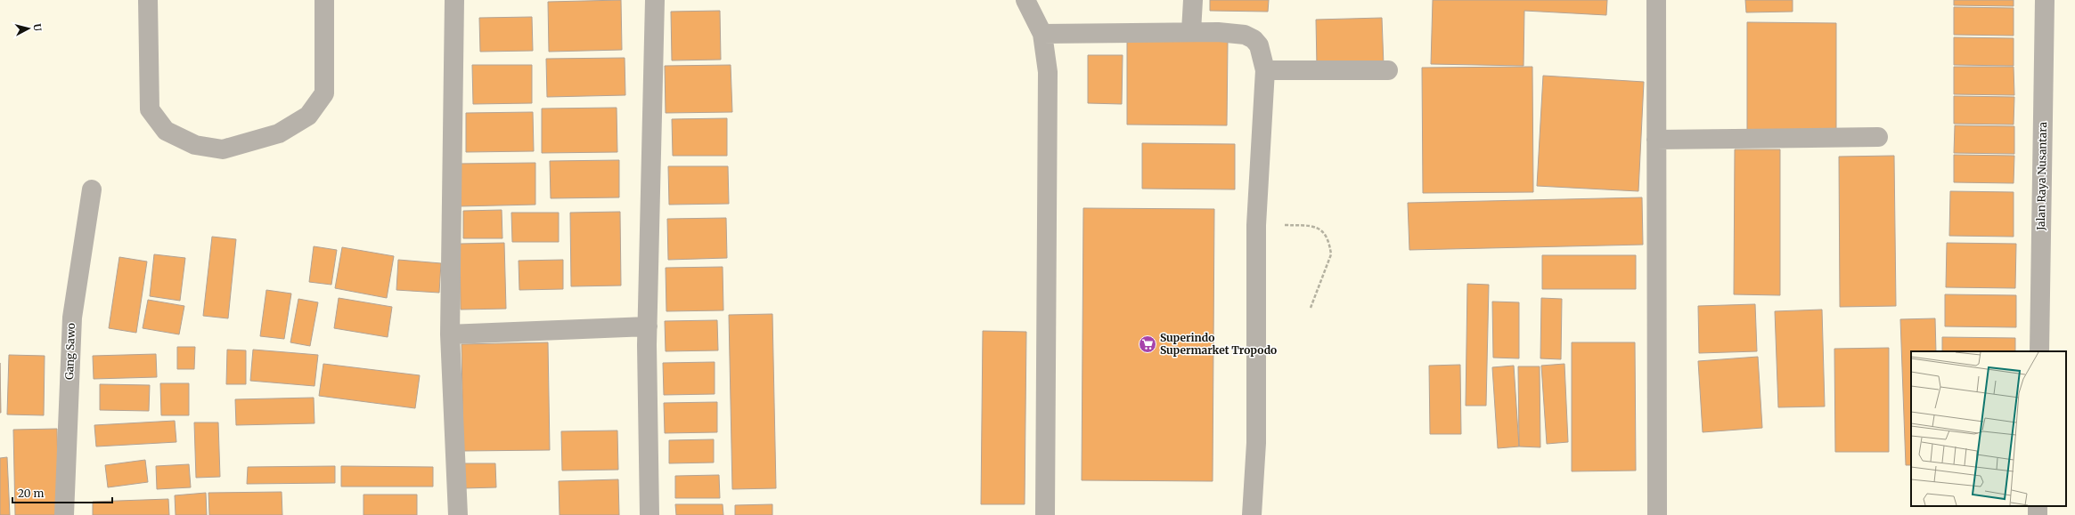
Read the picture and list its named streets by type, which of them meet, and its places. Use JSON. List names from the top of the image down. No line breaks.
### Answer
{"streets":{"street":["Jalan Raya Nusantara","Gang Sawo"]},"places":{"supermarket":["Superindo Supermarket Tropodo"]},"scale_bar":"20 m","north":"right"}
